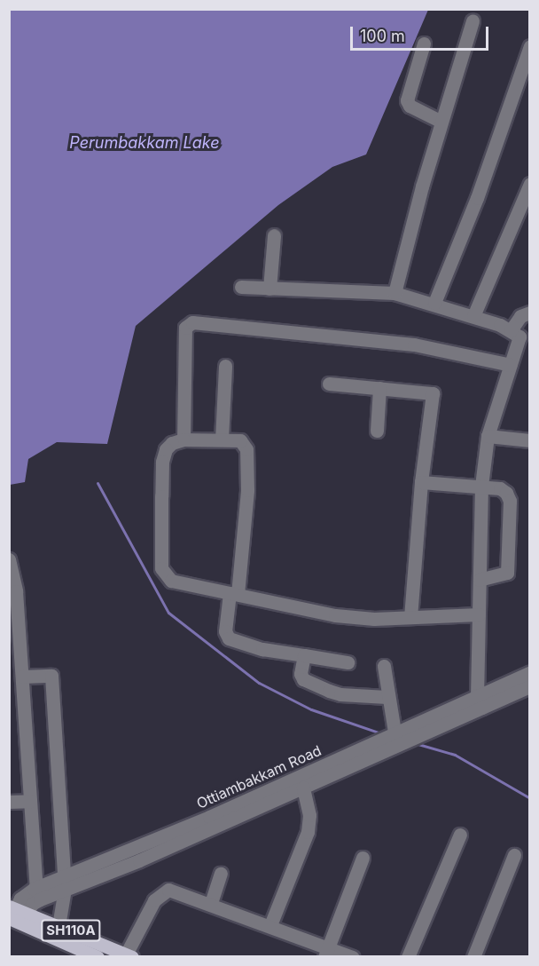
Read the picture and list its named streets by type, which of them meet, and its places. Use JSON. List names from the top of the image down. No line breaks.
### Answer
{"streets":{"main road":["SH110A"],"street":["Ottiambakkam Road"]},"crossings":[["Ottiambakkam Road","SH110A"]],"water":["Perumbakkam Lake"],"scale_bar":"100 m"}
